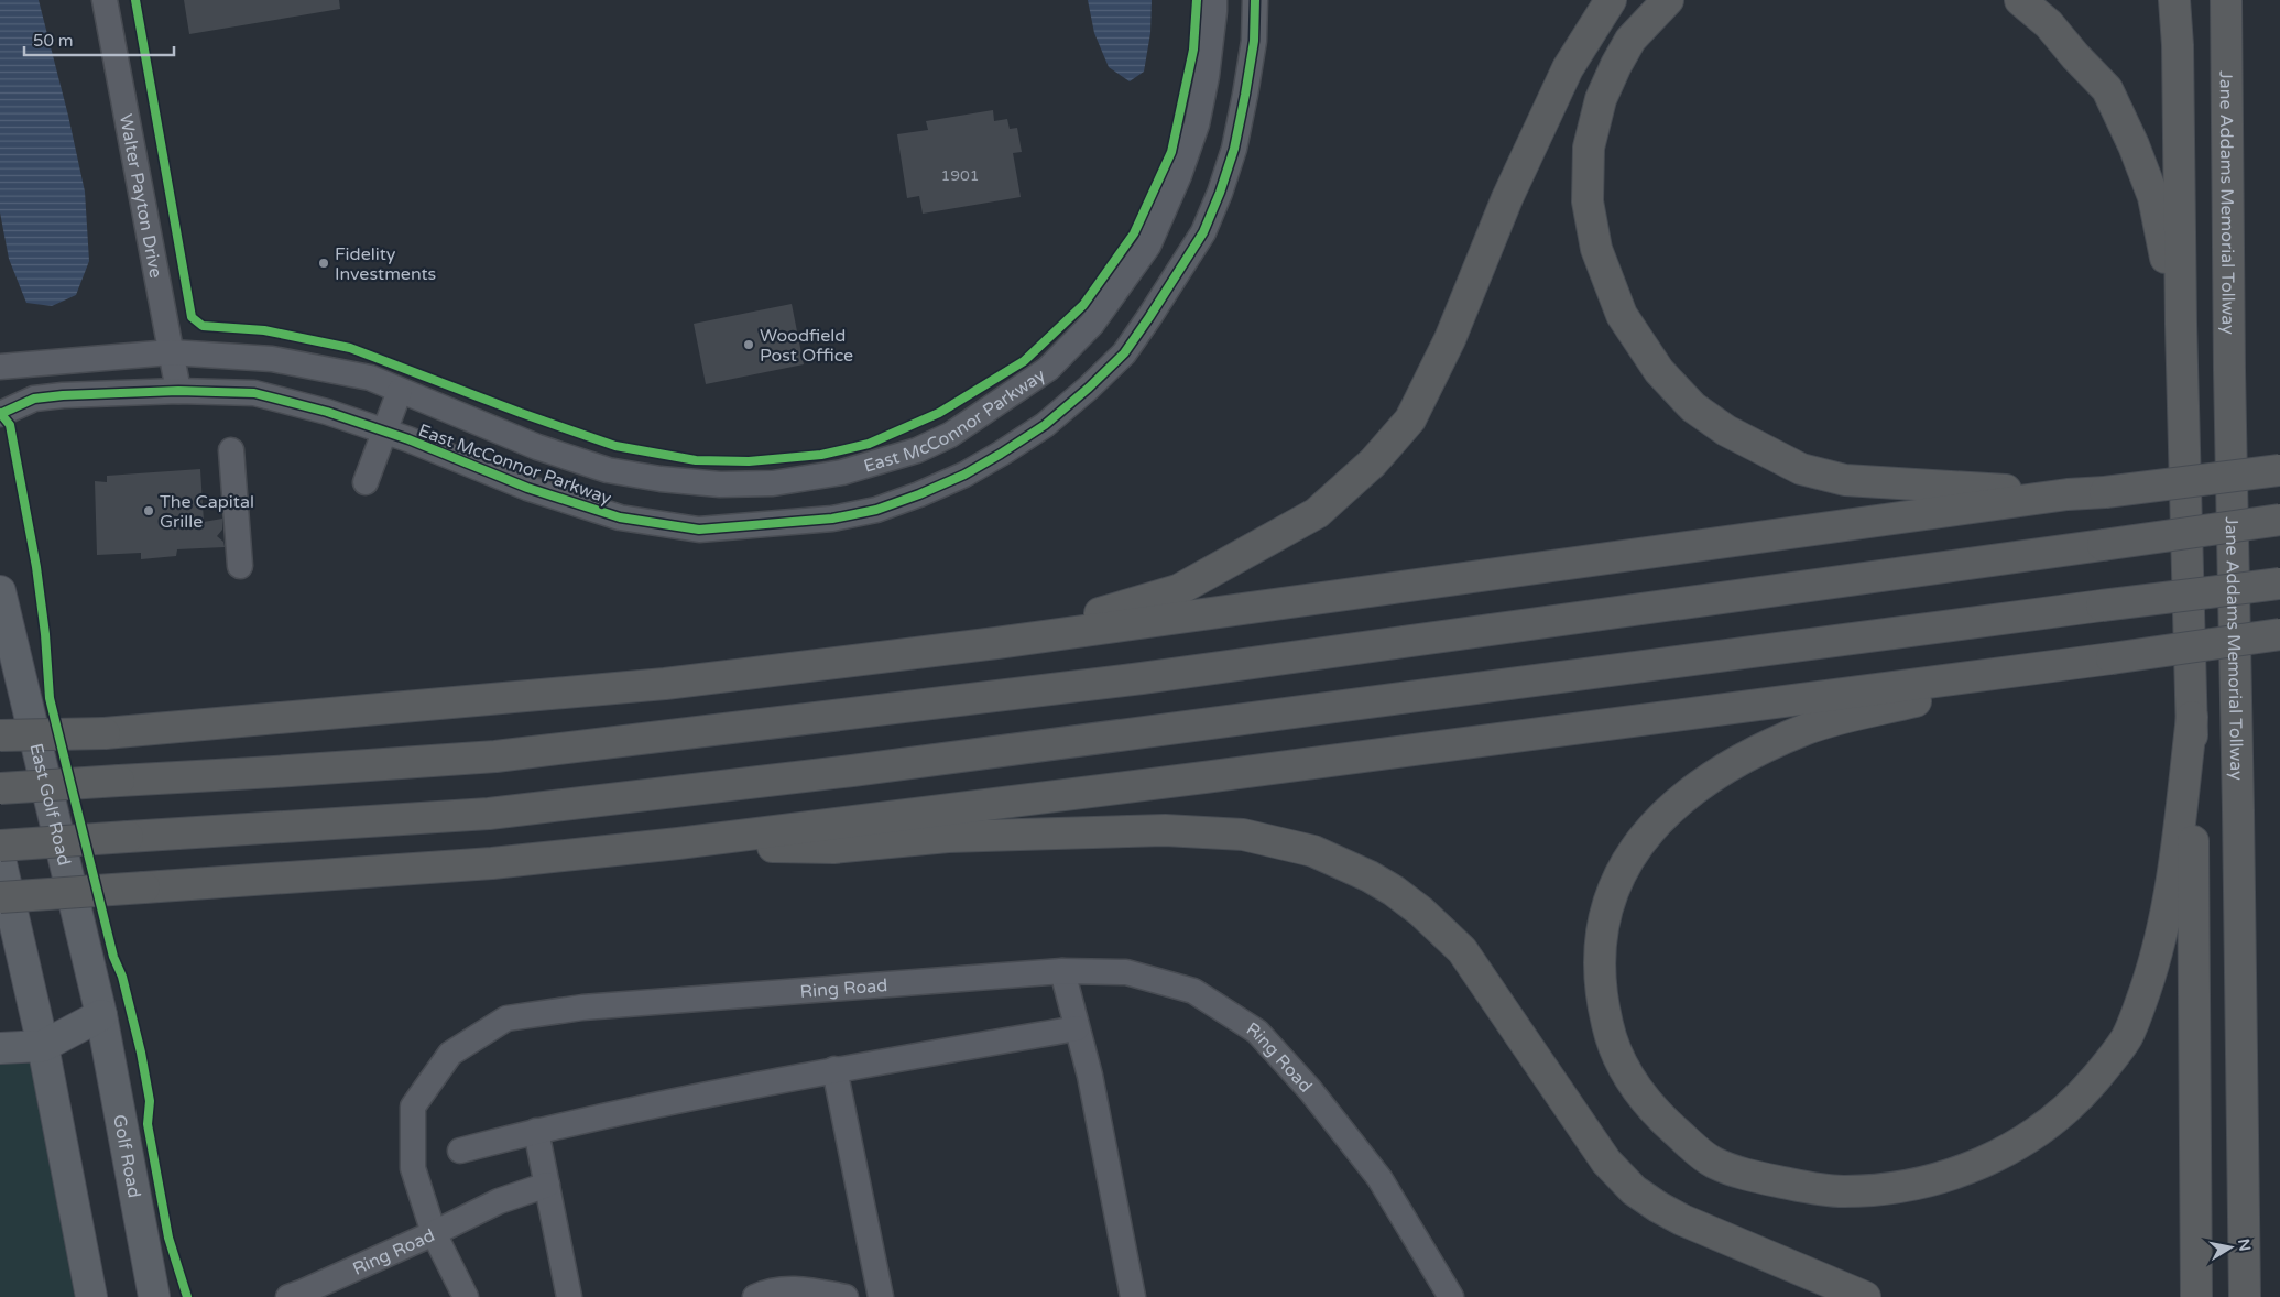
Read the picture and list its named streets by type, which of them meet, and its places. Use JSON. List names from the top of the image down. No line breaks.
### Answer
{"streets":{"highway":["Jane Addams Memorial Tollway"],"main road":["East Golf Road","Golf Road"],"street":["Walter Payton Drive","East McConnor Parkway","Ring Road"]},"crossings":[["Walter Payton Drive","East McConnor Parkway"],["East Golf Road","Golf Road"]],"places":["Fidelity Investments","Woodfield Post Office","The Capital Grille"],"house_numbers":["1901"],"scale_bar":"50 m","north":"right"}
